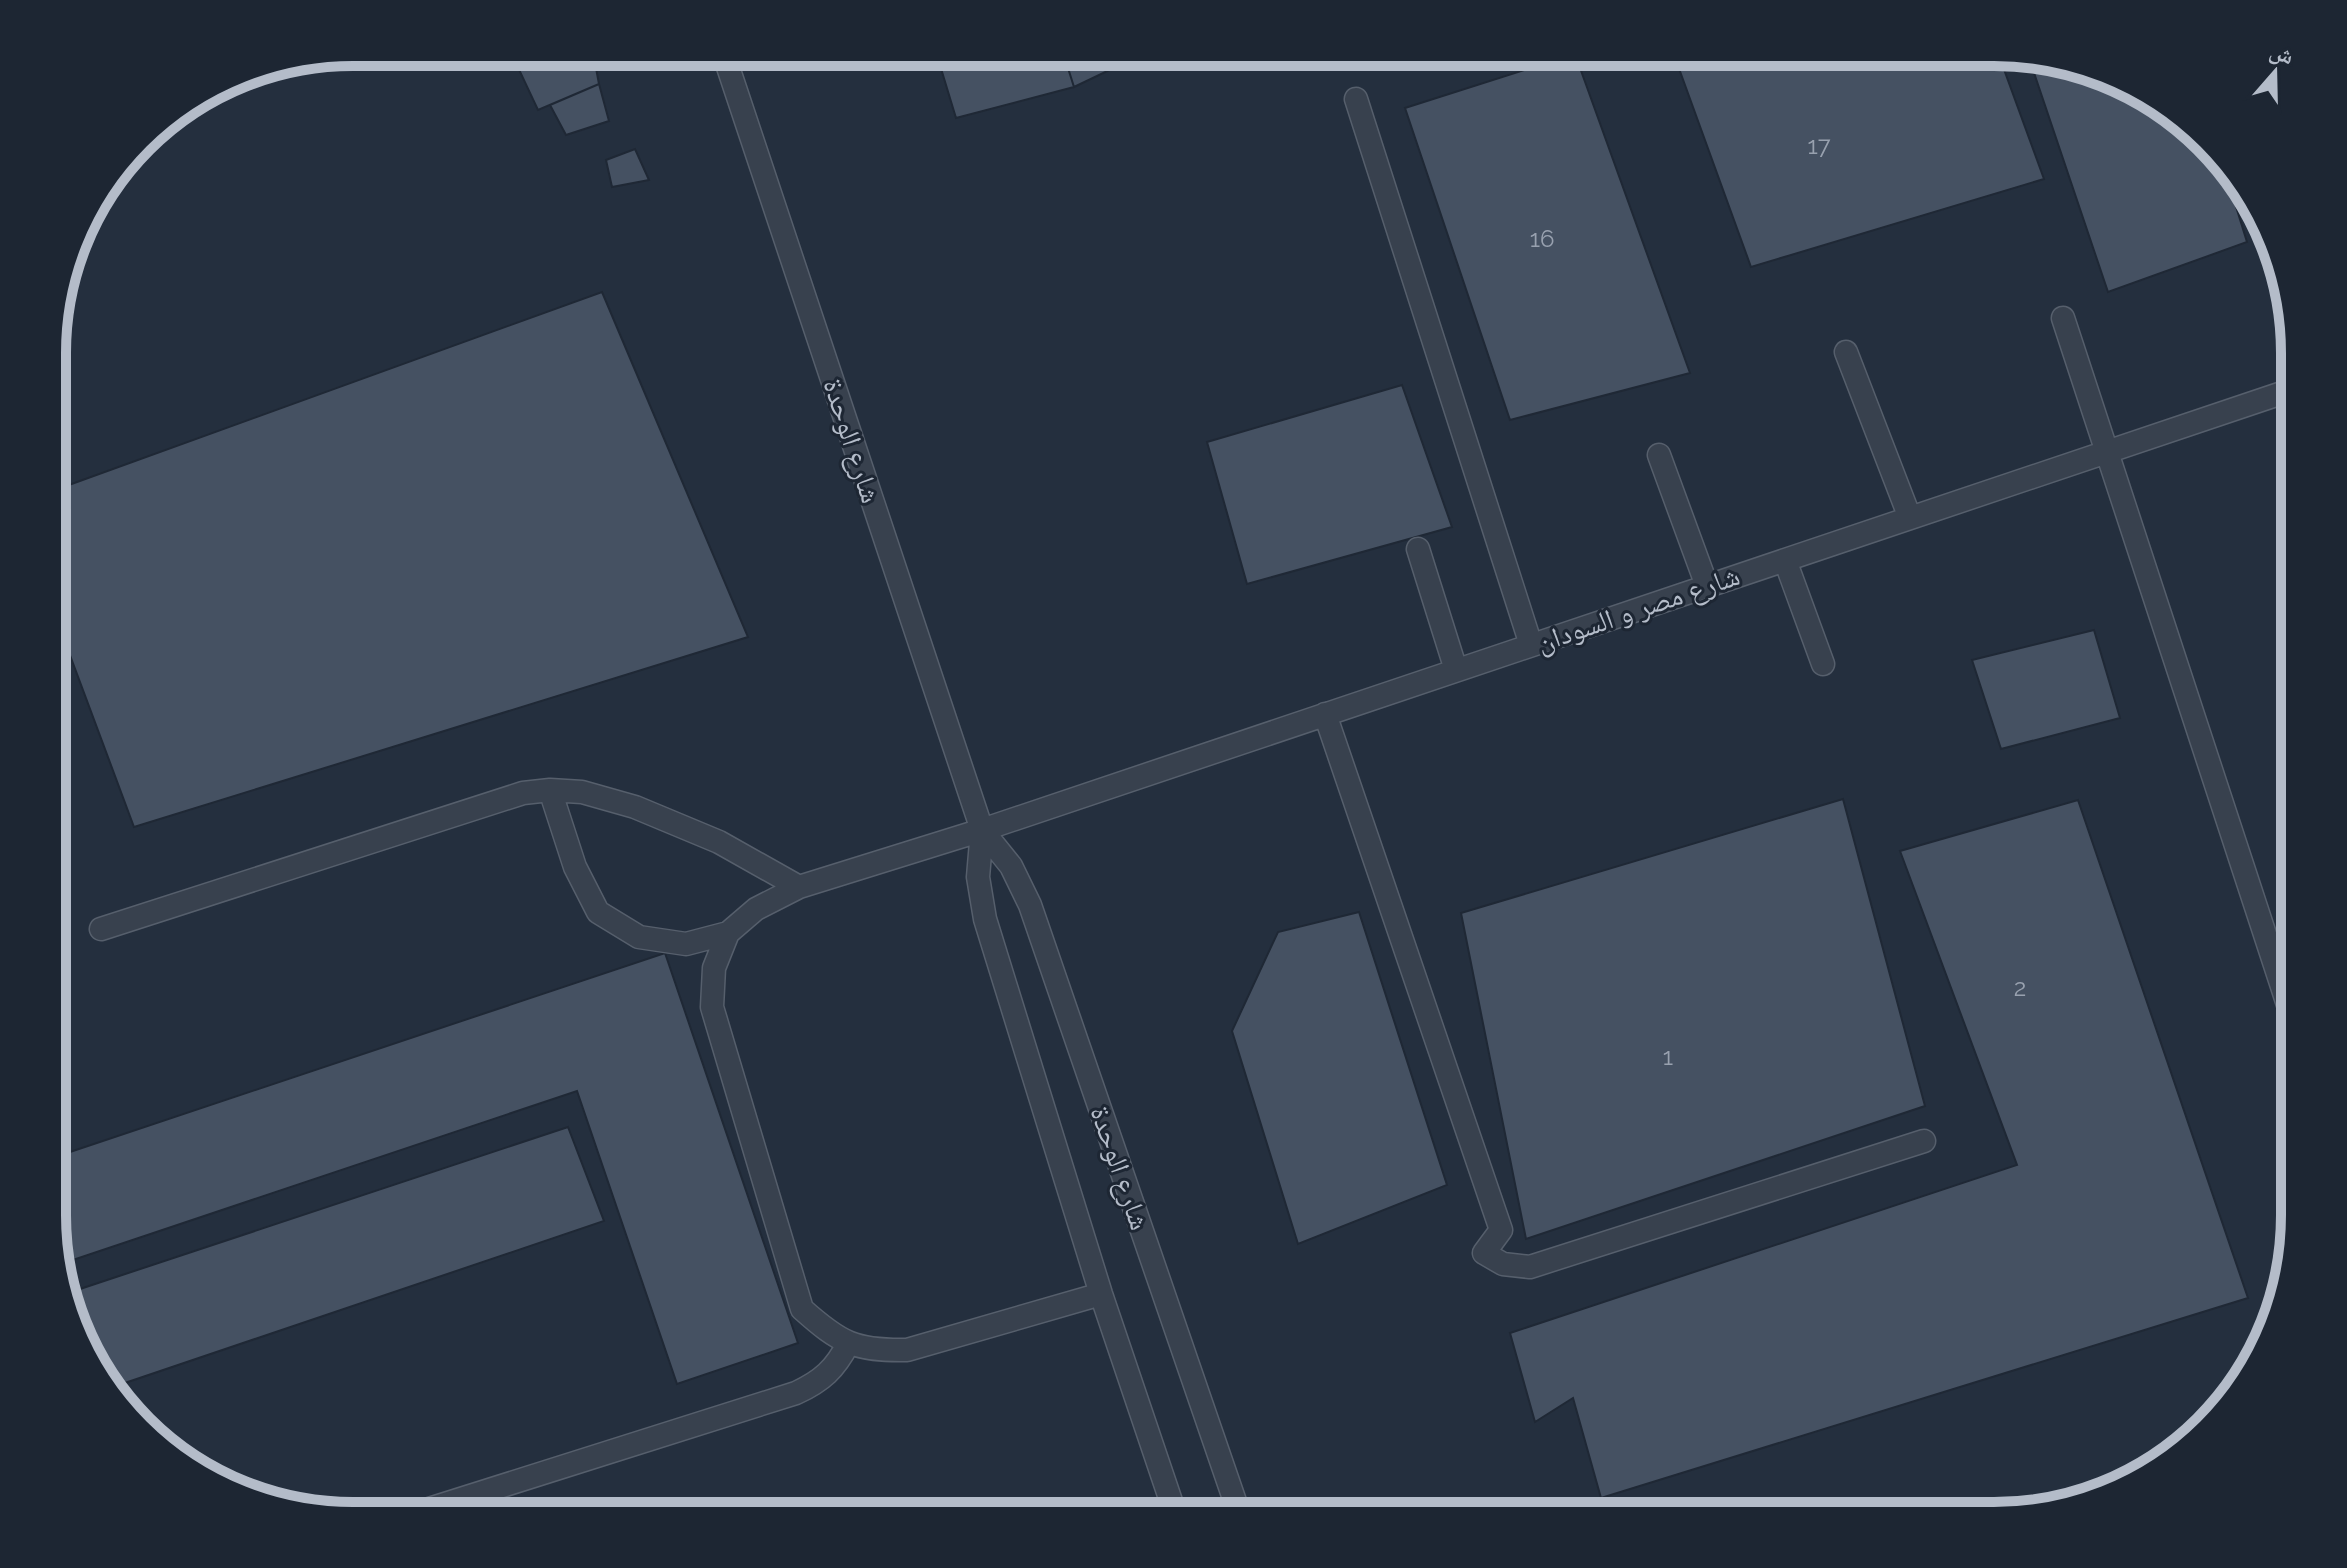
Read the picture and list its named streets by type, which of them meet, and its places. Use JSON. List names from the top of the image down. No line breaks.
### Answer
{"streets":{"lane":["شارع الوحدة","شارع مصر و السودان"]},"crossings":[["شارع الوحدة","شارع مصر و السودان"]],"house_numbers":["17","16","2","1"],"north":"top"}
